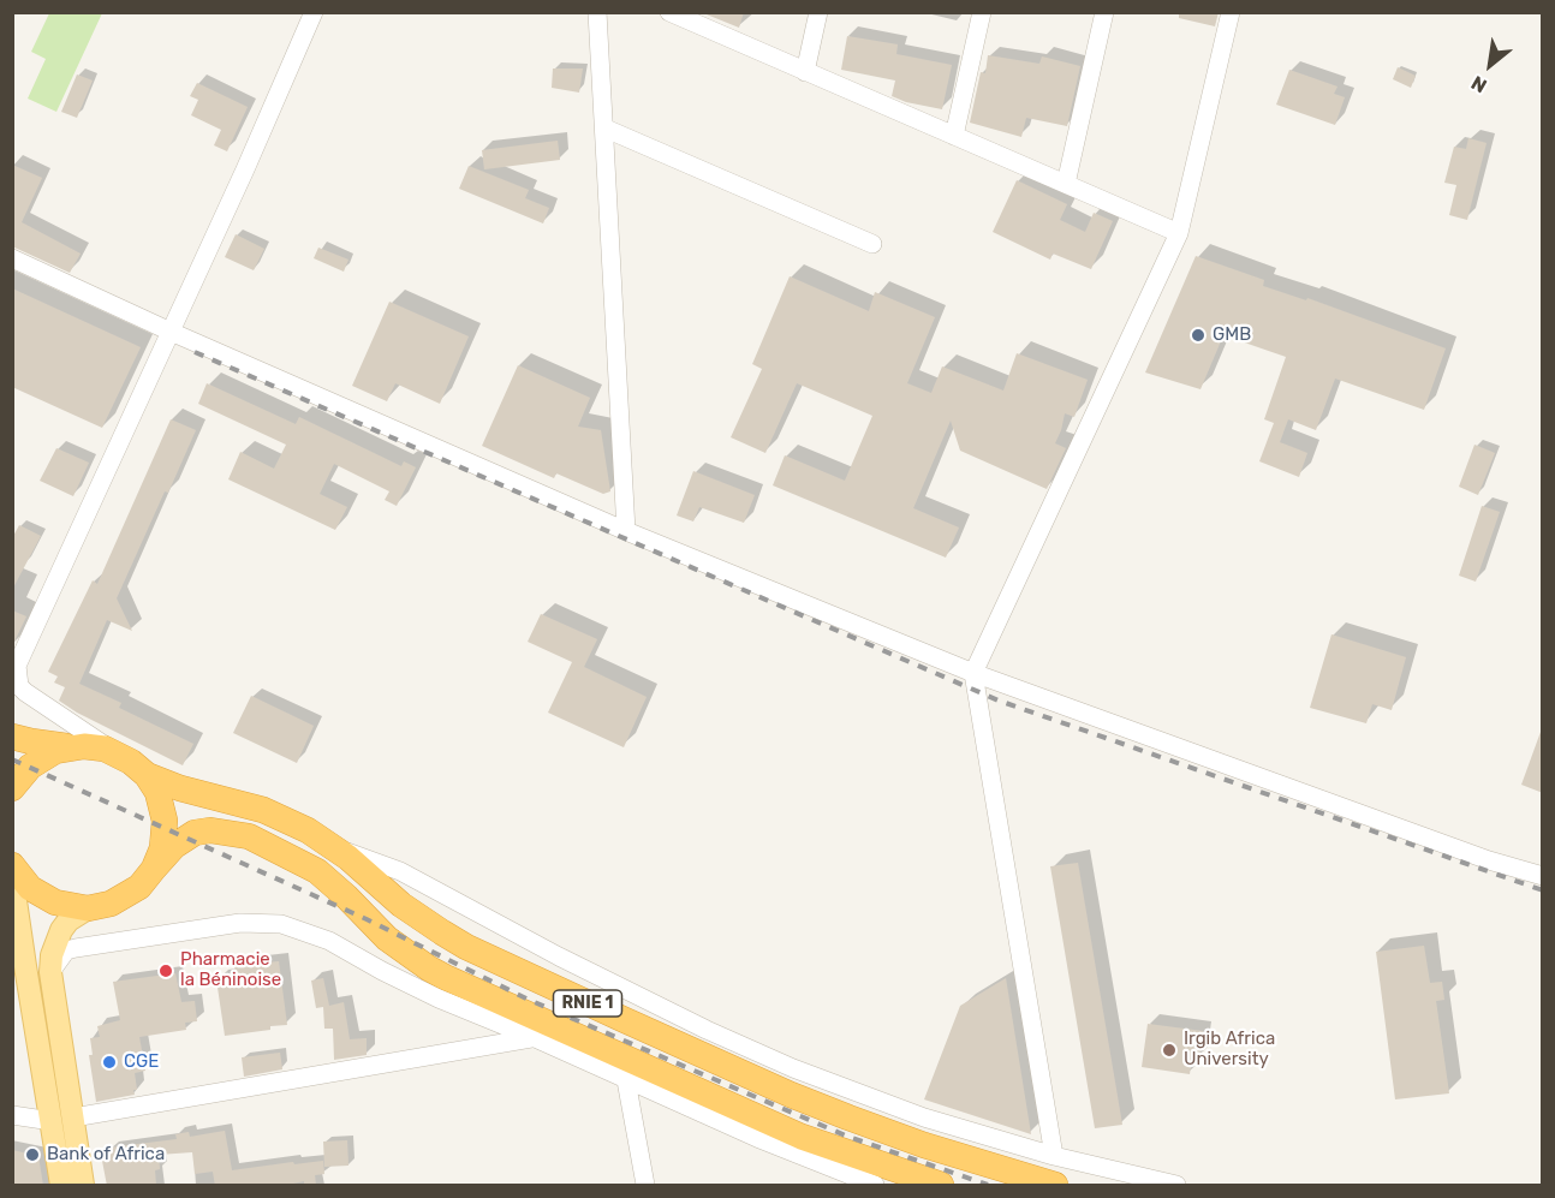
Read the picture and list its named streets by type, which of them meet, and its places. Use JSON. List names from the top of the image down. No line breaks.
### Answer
{"streets":{"highway":["RNIE 1"]},"places":["GMB","Pharmacie la Béninoise","Irgib Africa University","CGE","Bank of Africa"],"north":"bottom left"}
